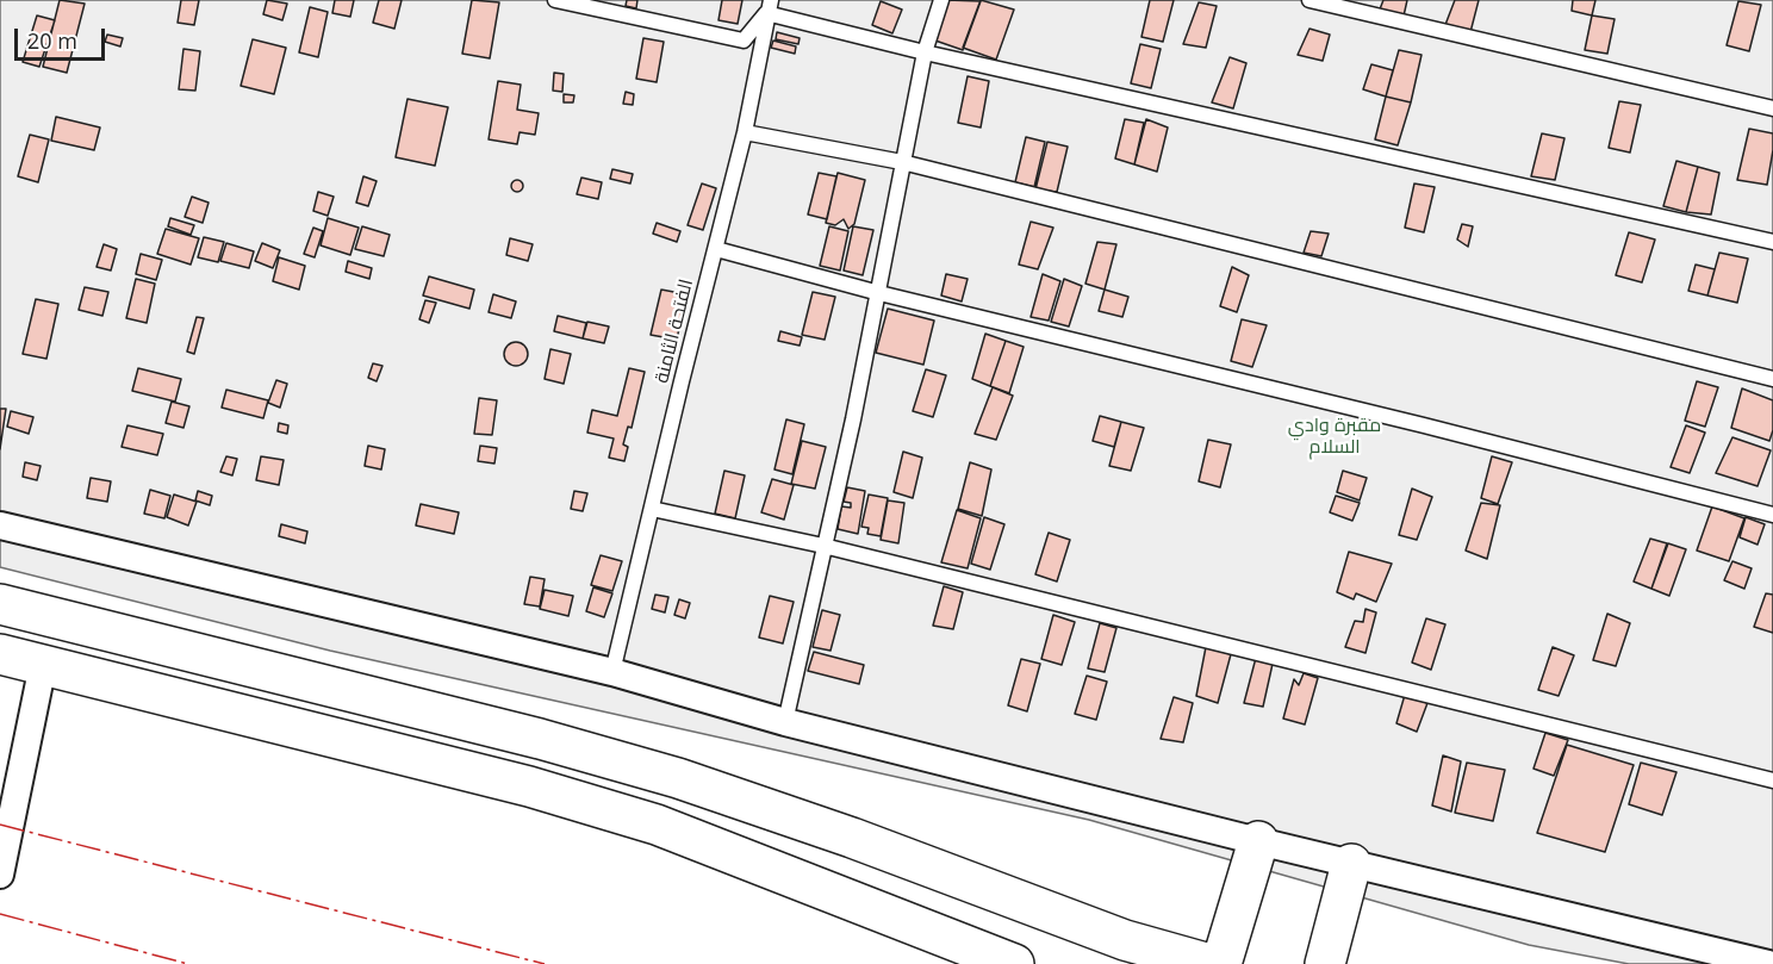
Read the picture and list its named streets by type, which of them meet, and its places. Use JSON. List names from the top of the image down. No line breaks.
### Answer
{"streets":{"lane":["الفتحة الثامنة"]},"parks":["مقبرة وادي السلام"],"scale_bar":"20 m"}
